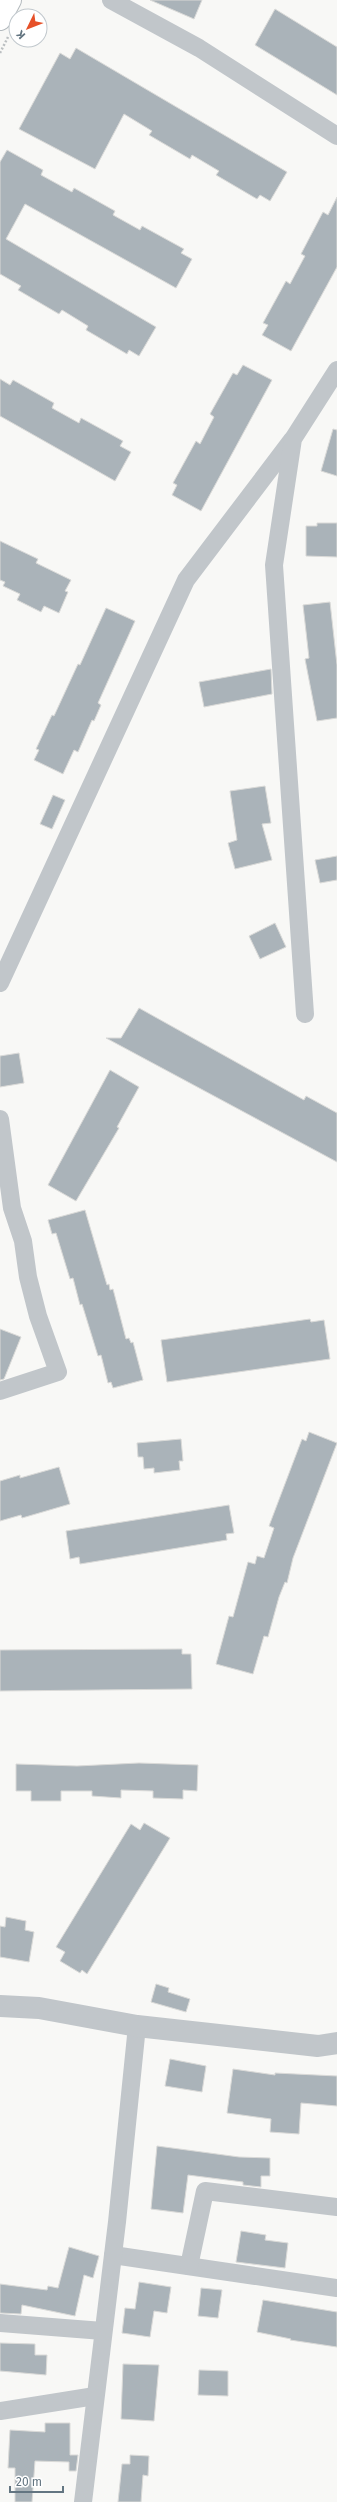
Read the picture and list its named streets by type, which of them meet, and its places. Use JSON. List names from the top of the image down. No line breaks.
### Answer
{"scale_bar":"20 m","north":"bottom left"}
